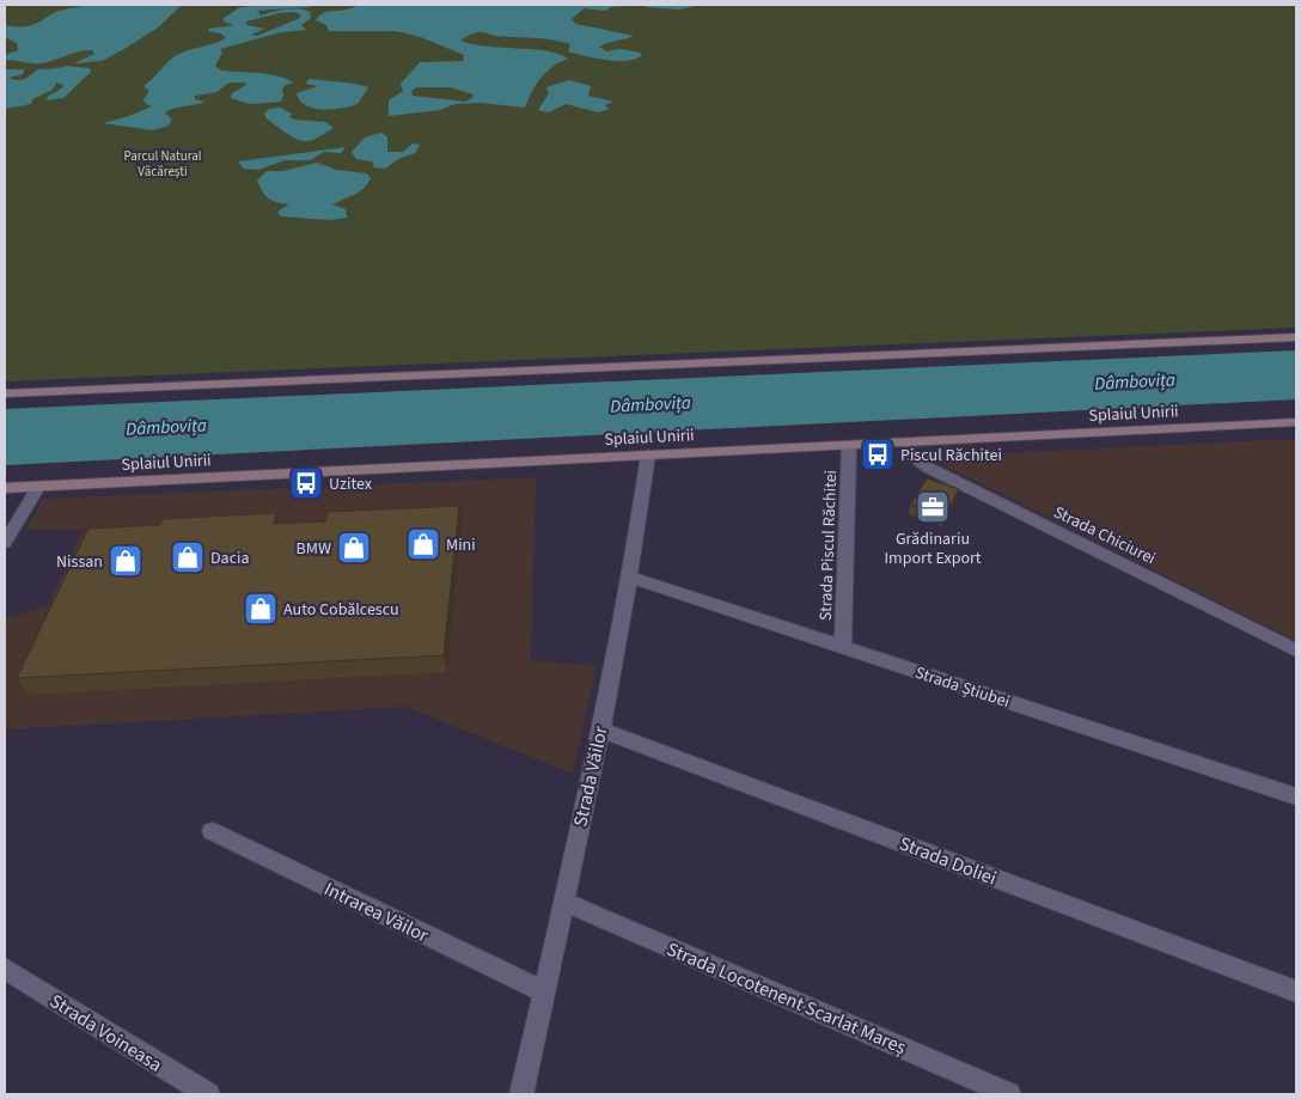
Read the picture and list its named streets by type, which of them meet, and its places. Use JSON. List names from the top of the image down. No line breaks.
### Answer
{"streets":{"main road":["Splaiul Unirii"],"street":["Strada Chiciurei","Strada Piscul Răchitei","Strada Știubei","Strada Văilor","Strada Doliei","Intrarea Văilor","Strada Locotenent Scarlat Mareș","Strada Voineasa"]},"crossings":[["Splaiul Unirii","Strada Chiciurei"],["Splaiul Unirii","Strada Piscul Răchitei"],["Splaiul Unirii","Strada Văilor"],["Strada Piscul Răchitei","Strada Știubei"],["Strada Știubei","Strada Văilor"],["Strada Văilor","Strada Doliei"],["Strada Văilor","Intrarea Văilor"],["Strada Văilor","Strada Locotenent Scarlat Mareș"]],"water":["Dâmbovița"],"parks":["Parcul Natural Văcărești"],"places":{"bus stop":["Piscul Răchitei","Uzitex"],"office":["Grădinariu Import Export"],"shop":["Mini","BMW","Dacia","Nissan","Auto Cobălcescu"]}}
